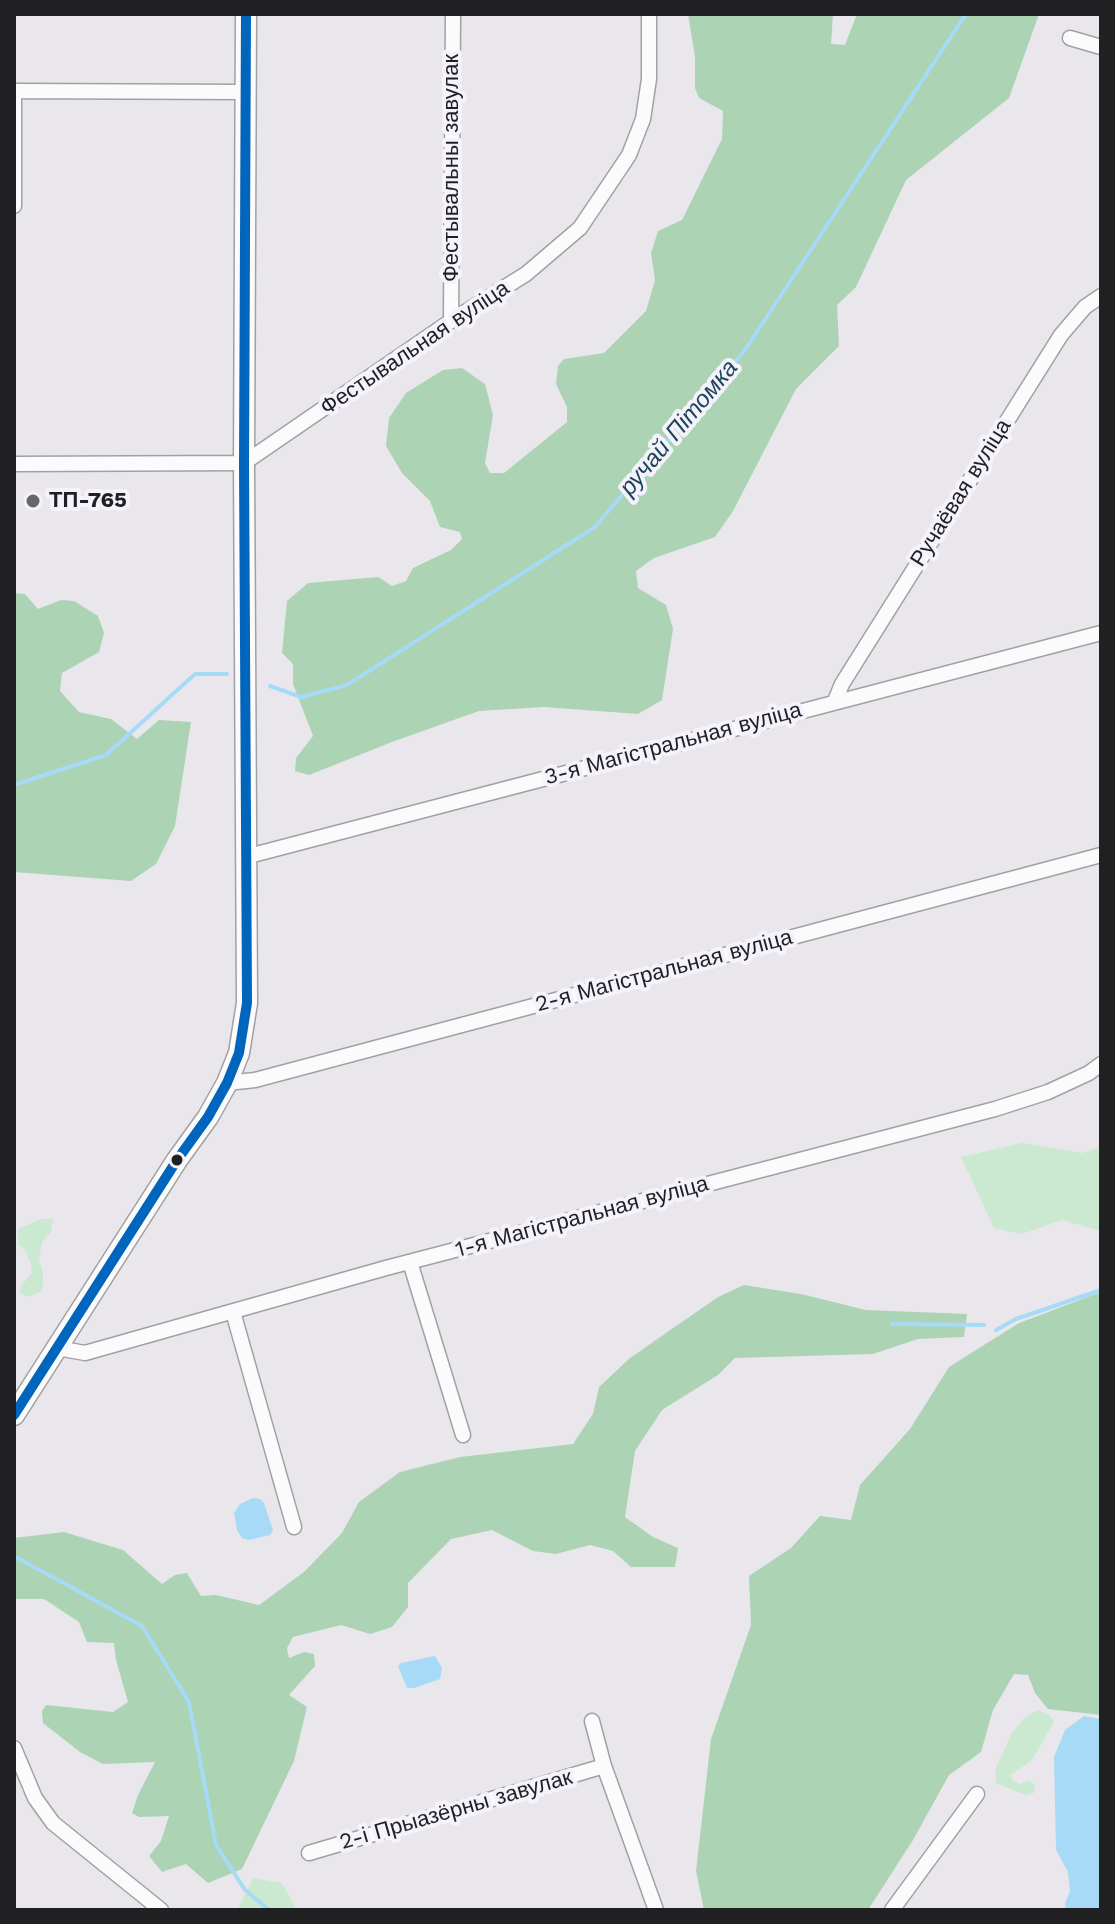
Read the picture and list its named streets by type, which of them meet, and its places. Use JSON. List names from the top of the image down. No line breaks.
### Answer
{"streets":{"street":["Фестывальны завулак","Фестывальная вуліца","Ручаёвая вуліца","3-я Магістральная вуліца","2-я Магістральная вуліца","1-я Магістральная вуліца","2-і Прыазёрны завулак"]},"crossings":[["Фестывальны завулак","Фестывальная вуліца"],["Ручаёвая вуліца","3-я Магістральная вуліца"]],"water":["ручай Пітомка"],"places":["ТП-765"]}
